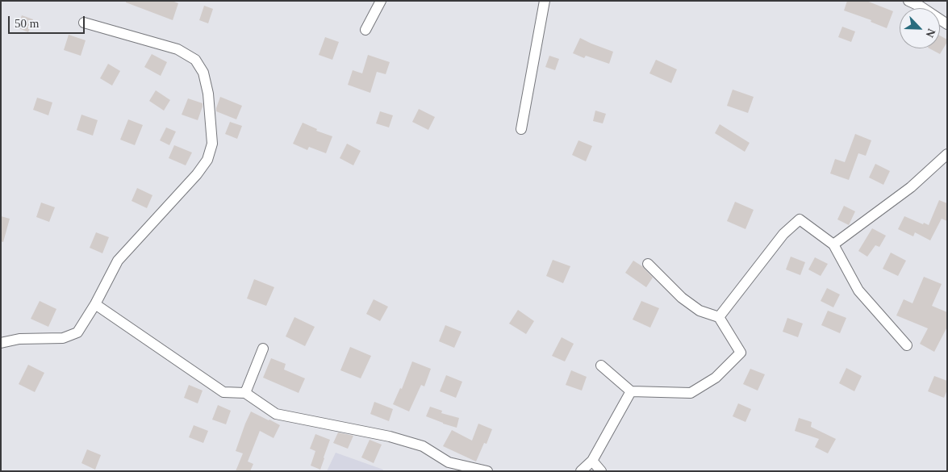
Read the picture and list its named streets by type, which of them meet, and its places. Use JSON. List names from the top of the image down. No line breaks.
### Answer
{"scale_bar":"50 m","north":"bottom right"}
